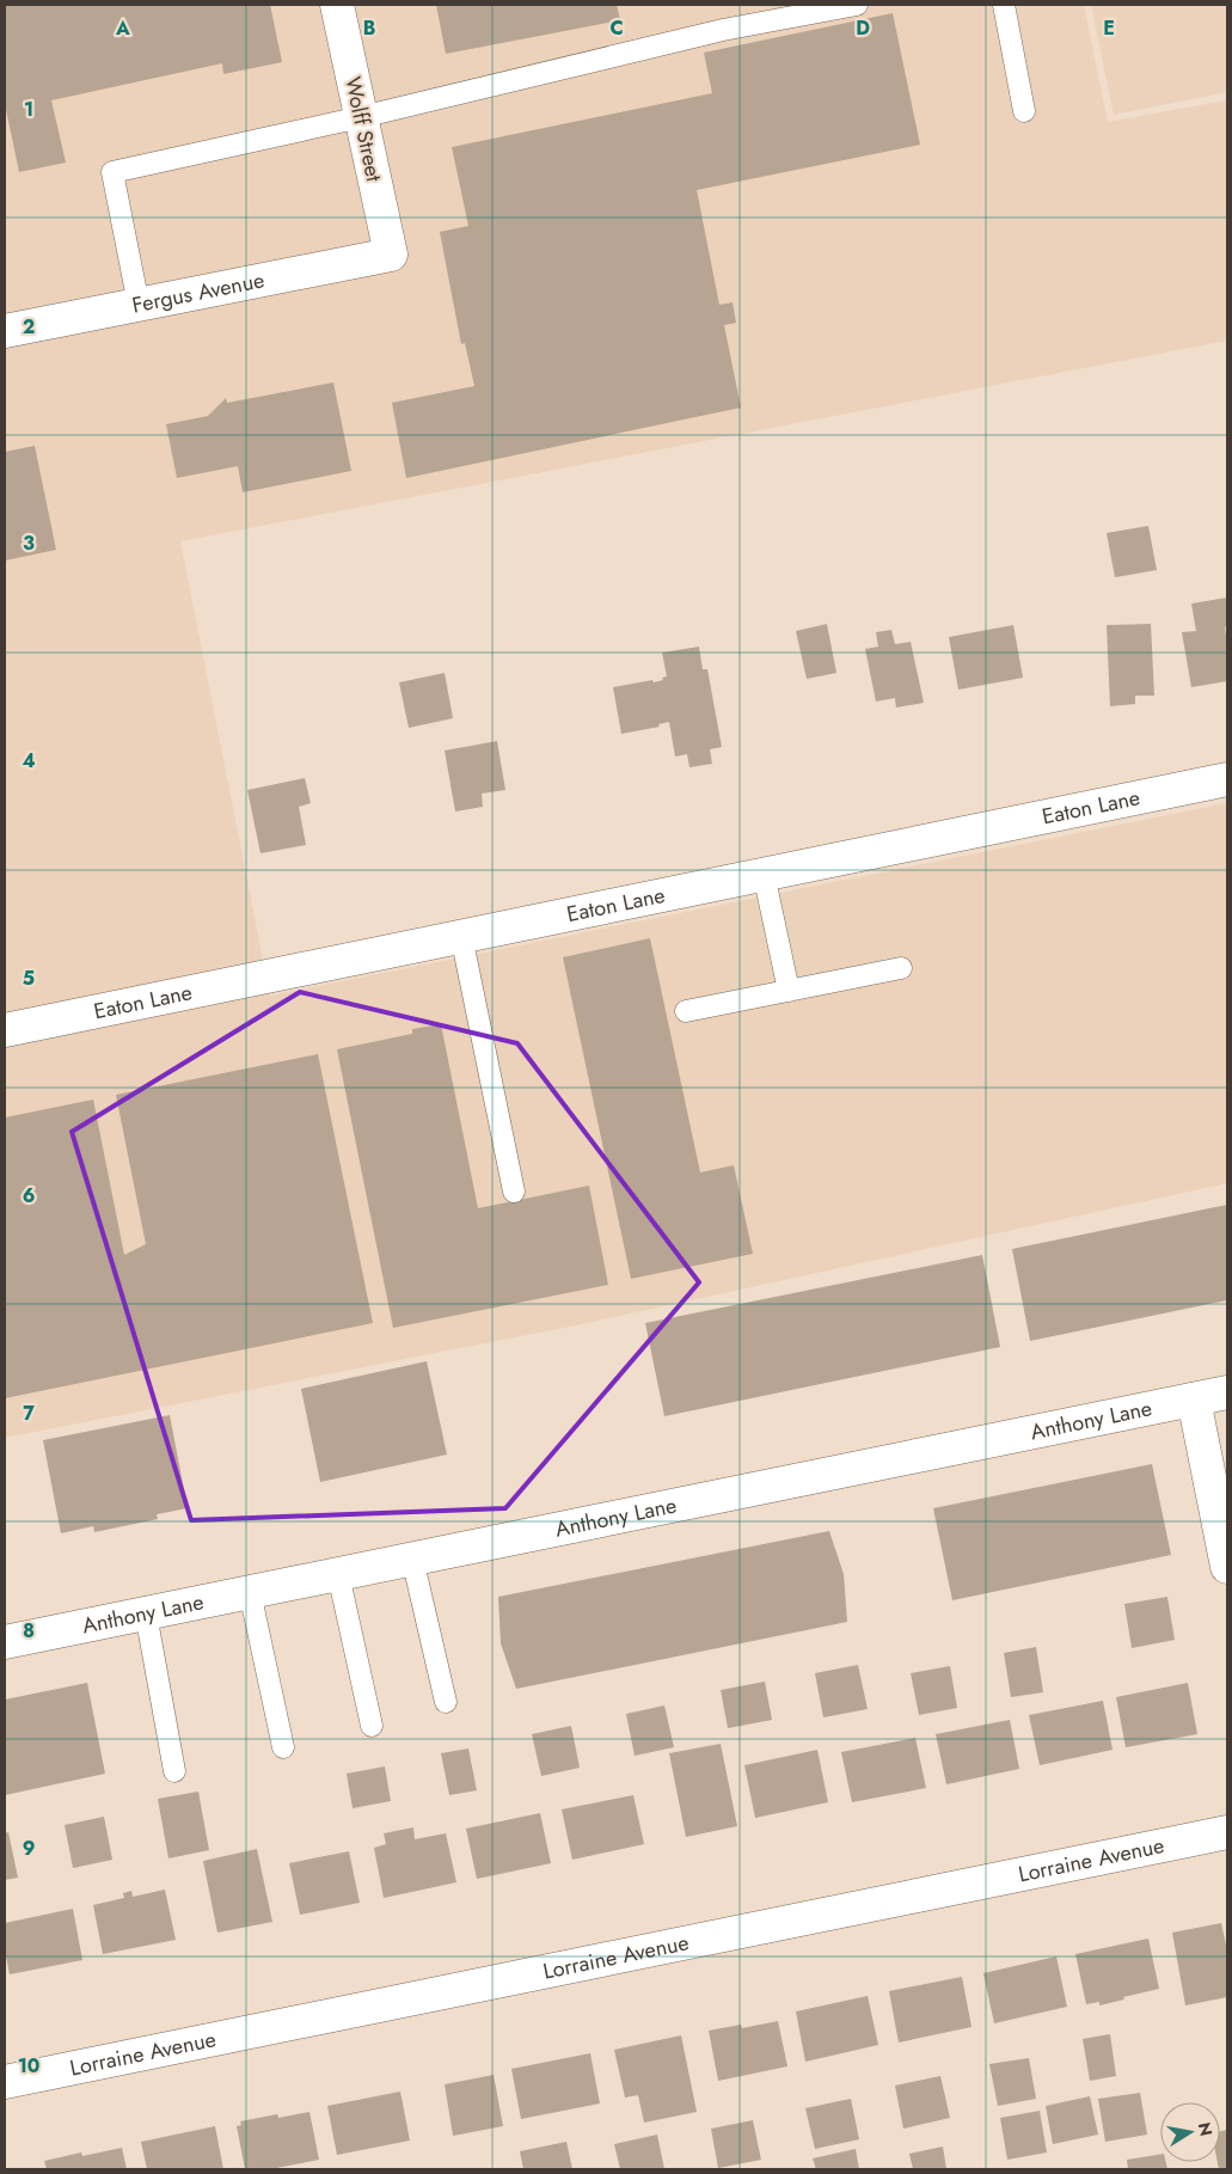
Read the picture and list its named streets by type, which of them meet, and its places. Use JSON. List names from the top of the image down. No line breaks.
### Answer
{"streets":{"street":["Wolff Street","Fergus Avenue","Eaton Lane","Anthony Lane","Lorraine Avenue"]},"crossings":[["Wolff Street","Fergus Avenue"]],"north":"right","grid":{"columns":["A","B","C","D","E"],"rows":["1","2","3","4","5","6","7","8","9","10"]}}
